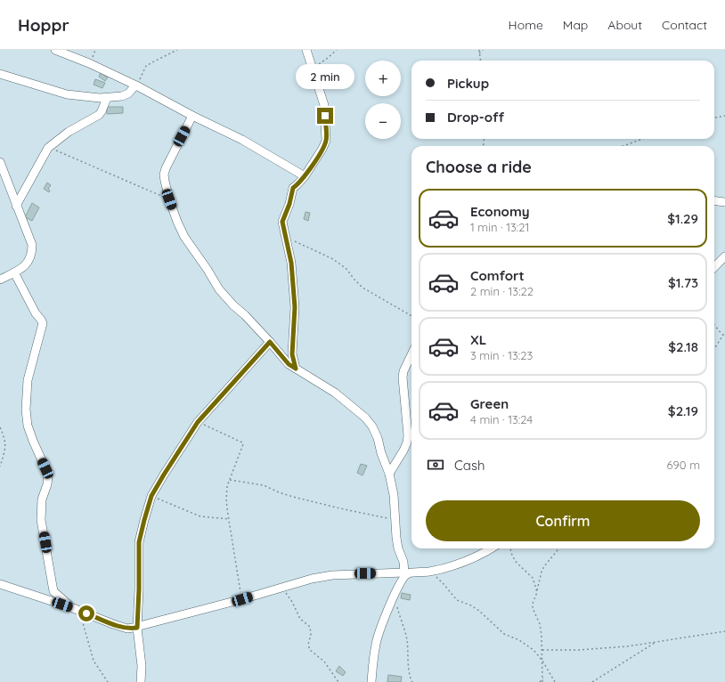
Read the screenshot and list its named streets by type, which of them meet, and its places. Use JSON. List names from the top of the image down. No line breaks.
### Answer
{"page":{"header":"Hoppr","nav":["Home","Map","About","Contact"],"map_buttons":["+","−"],"banner":["Pickup","Drop-off"],"bubble":"2 min","heading":"Choose a ride","list":[{"name":"Economy","note":"1 min · 13:21","value":"$1.29"},{"name":"Comfort","note":"2 min · 13:22","value":"$1.73"},{"name":"XL","note":"3 min · 13:23","value":"$2.18"},{"name":"Green","note":"4 min · 13:24","value":"$2.19"}],"pay":["Cash","690 m"],"buttons":"Confirm"}}
